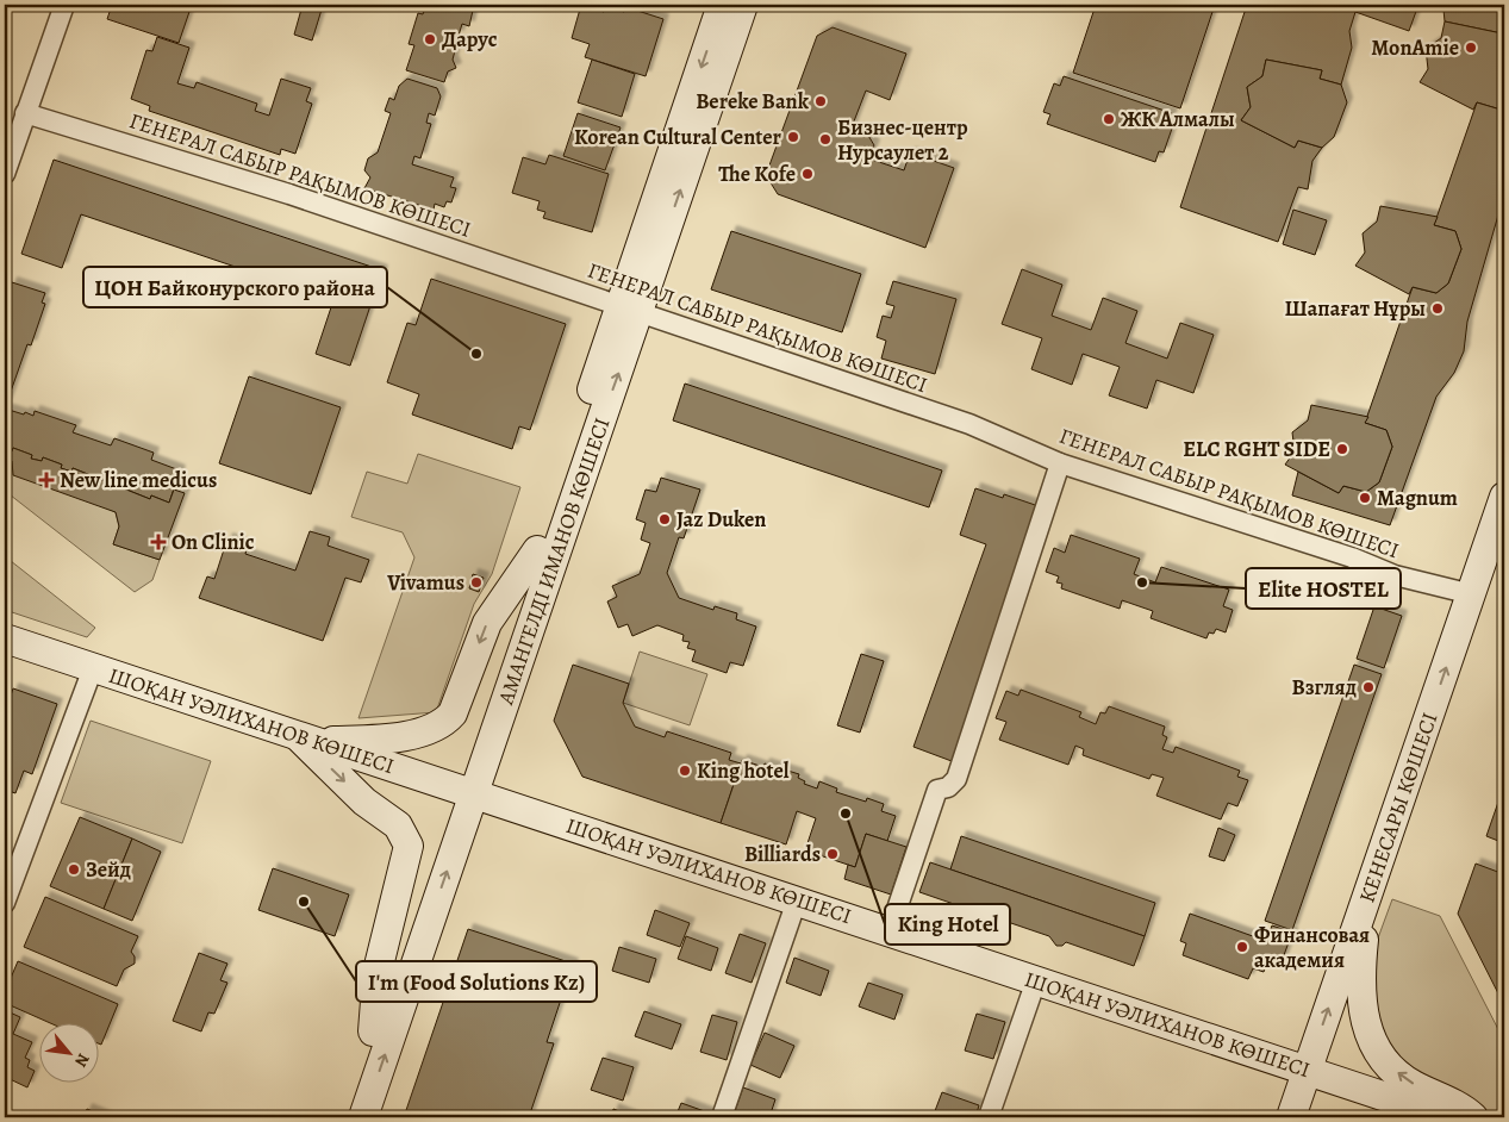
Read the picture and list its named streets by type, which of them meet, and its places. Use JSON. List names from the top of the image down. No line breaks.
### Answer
{"streets":{"main road":["АМАНГЕЛДІ ИМАНОВ КӨШЕСІ","ШОҚАН УӘЛИХАНОВ КӨШЕСІ","КЕНЕСАРЫ КӨШЕСІ"],"street":["ГЕНЕРАЛ САБЫР РАҚЫМОВ КӨШЕСІ"]},"crossings":[["ГЕНЕРАЛ САБЫР РАҚЫМОВ КӨШЕСІ","АМАНГЕЛДІ ИМАНОВ КӨШЕСІ"],["ГЕНЕРАЛ САБЫР РАҚЫМОВ КӨШЕСІ","КЕНЕСАРЫ КӨШЕСІ"],["АМАНГЕЛДІ ИМАНОВ КӨШЕСІ","ШОҚАН УӘЛИХАНОВ КӨШЕСІ"],["ШОҚАН УӘЛИХАНОВ КӨШЕСІ","КЕНЕСАРЫ КӨШЕСІ"]],"one_way":["КЕНЕСАРЫ КӨШЕСІ"],"places":{"other":["Дарус","MonAmie","Bereke Bank","ЖК Алмалы","Korean Cultural Center","Бизнес-центр Нурсаулет 2","The Kofe","Шапағат Нұры","ЦОН Байконурского района","ELC RGHT SIDE","Magnum","Jaz Duken","Vivamus","Elite HOSTEL","Взгляд","King hotel","King Hotel","Billiards","Зейд","I'm (Food Solutions Kz)","Финансовая академия"],"health":["New line medicus","On Clinic"]},"north":"bottom right"}
